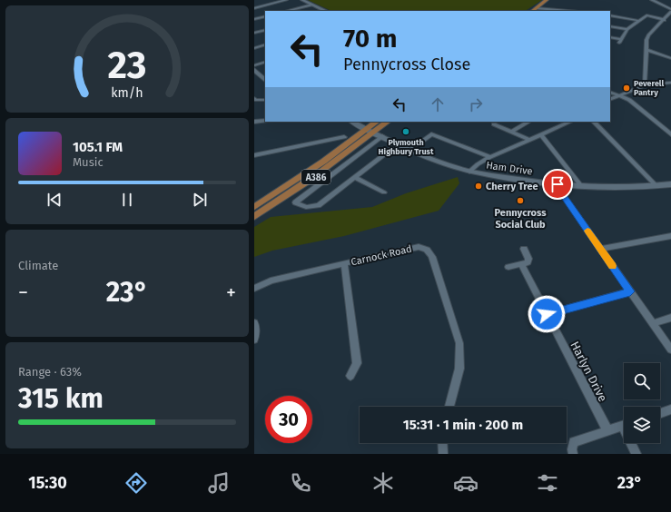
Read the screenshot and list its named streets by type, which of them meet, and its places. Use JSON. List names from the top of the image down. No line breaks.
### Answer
{"streets":{"main road":["A386"],"street":["Ham Drive","Carnock Road","Harlyn Drive"]},"crossings":[["Ham Drive","A386"]],"places":["Peverell Pantry","Plymouth Highbury Trust","Cherry Tree","Pennycross Social Club"],"page":{"turn":["70 m","Pennycross Close"],"song":["105.1 FM","Music"],"tile":["Climate",["Range · 63%","315 km"]],"heat":["−","23°","+"],"limit":"30","trip":"15:31 · 1 min · 200 m","tabs":["15:30","23°"],"gauge":["23","km/h"]}}
